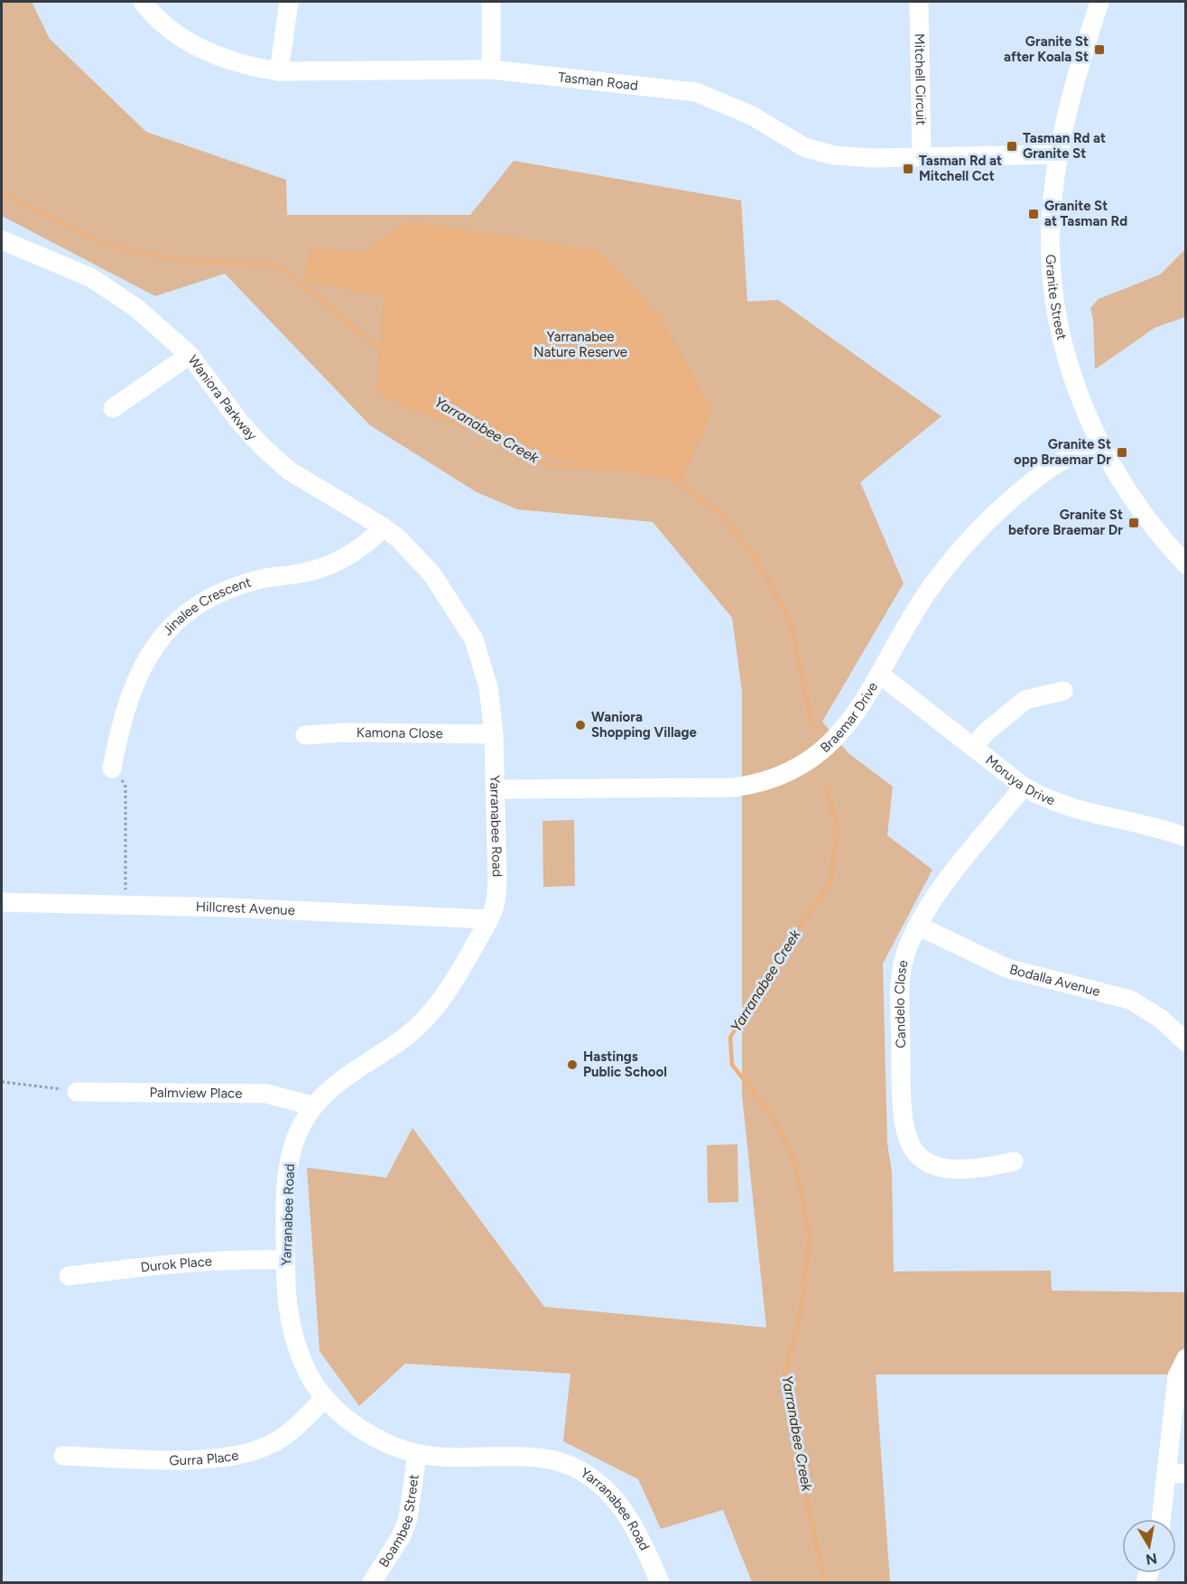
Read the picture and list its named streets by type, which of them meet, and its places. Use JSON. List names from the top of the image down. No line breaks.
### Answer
{"streets":{"street":["Mitchell Circuit","Tasman Road","Granite Street","Waniora Parkway","Jinalee Crescent","Braemar Drive","Kamona Close","Moruya Drive","Yarranabee Road","Hillcrest Avenue","Bodalla Avenue","Candelo Close","Palmview Place","Durok Place","Gurra Place","Boambee Street"]},"crossings":[["Mitchell Circuit","Tasman Road"],["Tasman Road","Granite Street"],["Granite Street","Braemar Drive"],["Waniora Parkway","Jinalee Crescent"],["Waniora Parkway","Yarranabee Road"],["Braemar Drive","Moruya Drive"],["Braemar Drive","Yarranabee Road"],["Kamona Close","Yarranabee Road"],["Moruya Drive","Candelo Close"],["Yarranabee Road","Hillcrest Avenue"],["Yarranabee Road","Palmview Place"],["Yarranabee Road","Durok Place"],["Yarranabee Road","Gurra Place"],["Yarranabee Road","Boambee Street"],["Bodalla Avenue","Candelo Close"]],"water":["Yarranabee Creek"],"parks":["Yarranabee Nature Reserve"],"places":{"transit":["Granite St after Koala St","Tasman Rd at Granite St","Tasman Rd at Mitchell Cct","Granite St at Tasman Rd","Granite St opp Braemar Dr","Granite St before Braemar Dr"],"other":["Waniora Shopping Village","Hastings Public School"]},"north":"bottom"}
